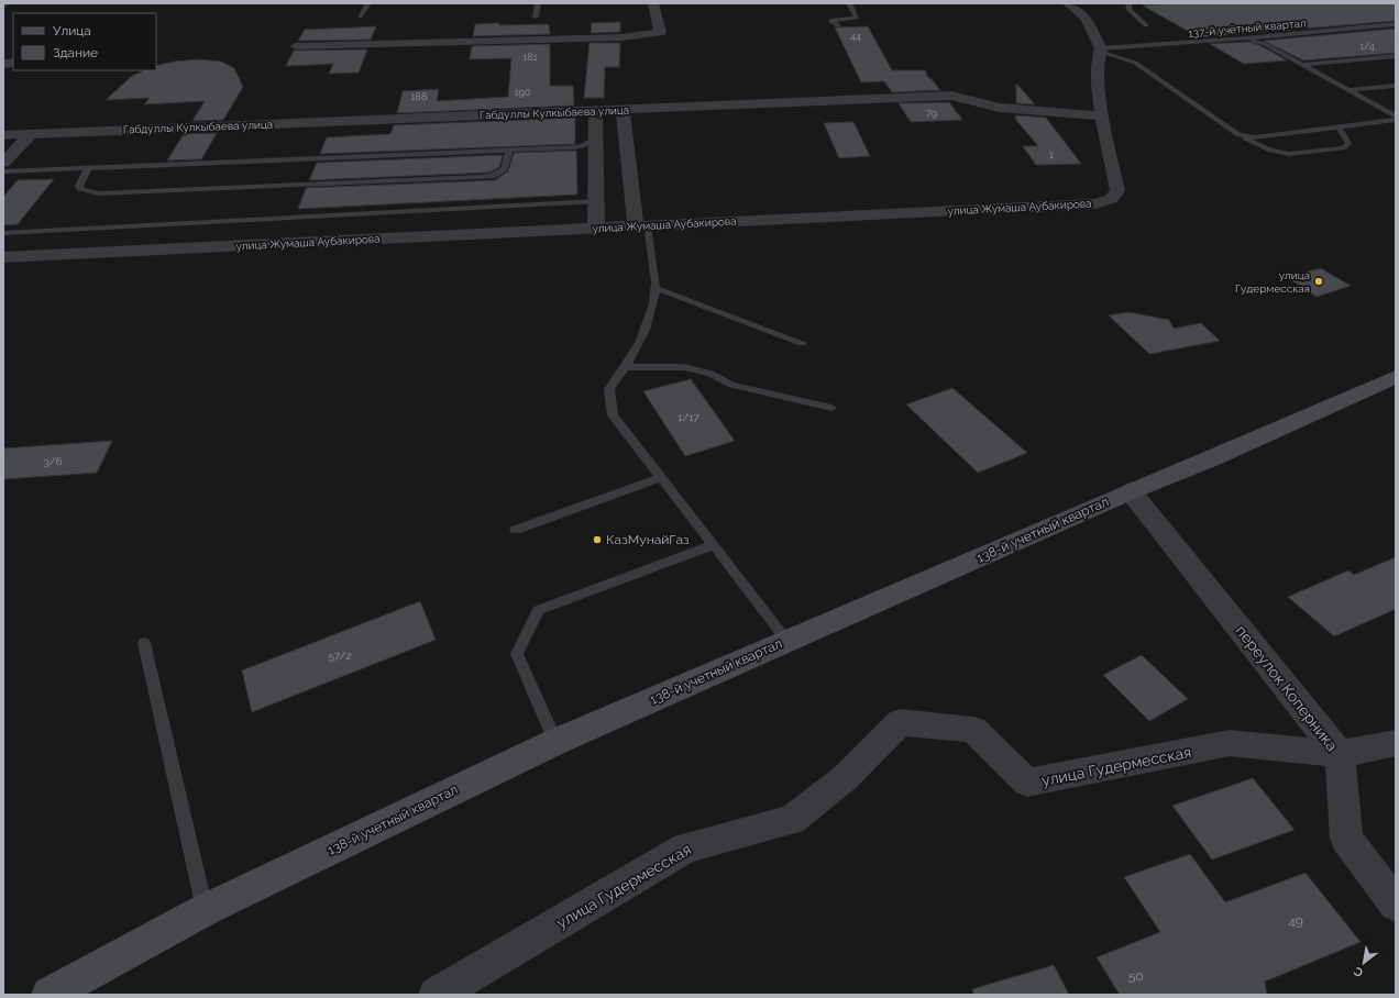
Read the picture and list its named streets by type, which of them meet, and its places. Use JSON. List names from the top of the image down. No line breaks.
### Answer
{"streets":{"main road":["138-й учетный квартал"],"street":["Габдуллы Кулкыбаева улица","улица Жумаша Аубакирова","переулок Коперника","улица Гудермесская"],"lane":["137-й учётный квартал"]},"crossings":[["137-й учётный квартал","улица Жумаша Аубакирова"],["Габдуллы Кулкыбаева улица","улица Жумаша Аубакирова"],["138-й учетный квартал","переулок Коперника"],["переулок Коперника","улица Гудермесская"]],"places":["улица Гудермесская","КазМунайГаз"],"house_numbers":["44","1/4","181","190","188","79","1","1/17","3/6","57/2","49","50"],"legend":["Улица","Здание"],"north":"bottom left"}
